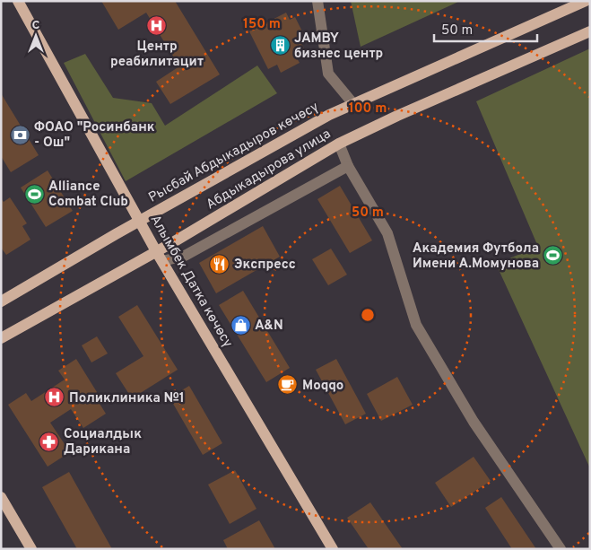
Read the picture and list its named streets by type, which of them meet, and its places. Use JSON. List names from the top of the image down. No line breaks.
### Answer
{"streets":{"main road":["Рысбай Абдыкадыров көчөсү","Абдыкадырова улица","Алымбек Датка көчөсү"]},"crossings":[["Рысбай Абдыкадыров көчөсү","Алымбек Датка көчөсү"],["Абдыкадырова улица","Алымбек Датка көчөсү"]],"places":{"hospital":["Центр реабилитацит","Поликлиника №1"],"building":["JAMBY бизнес центр"],"bank":["ФОАО \"Росинбанк - Ош\""],"sports":["Alliance Combat Club","Академия Футбола Имени А.Момунова"],"restaurant":["Экспресс"],"shop":["A&N"],"cafe":["Moqqo"],"pharmacy":["Социалдык Дарикана"]},"scale_bar":"50 m","north":"top","rings":["150 m","100 m","50 m"]}
